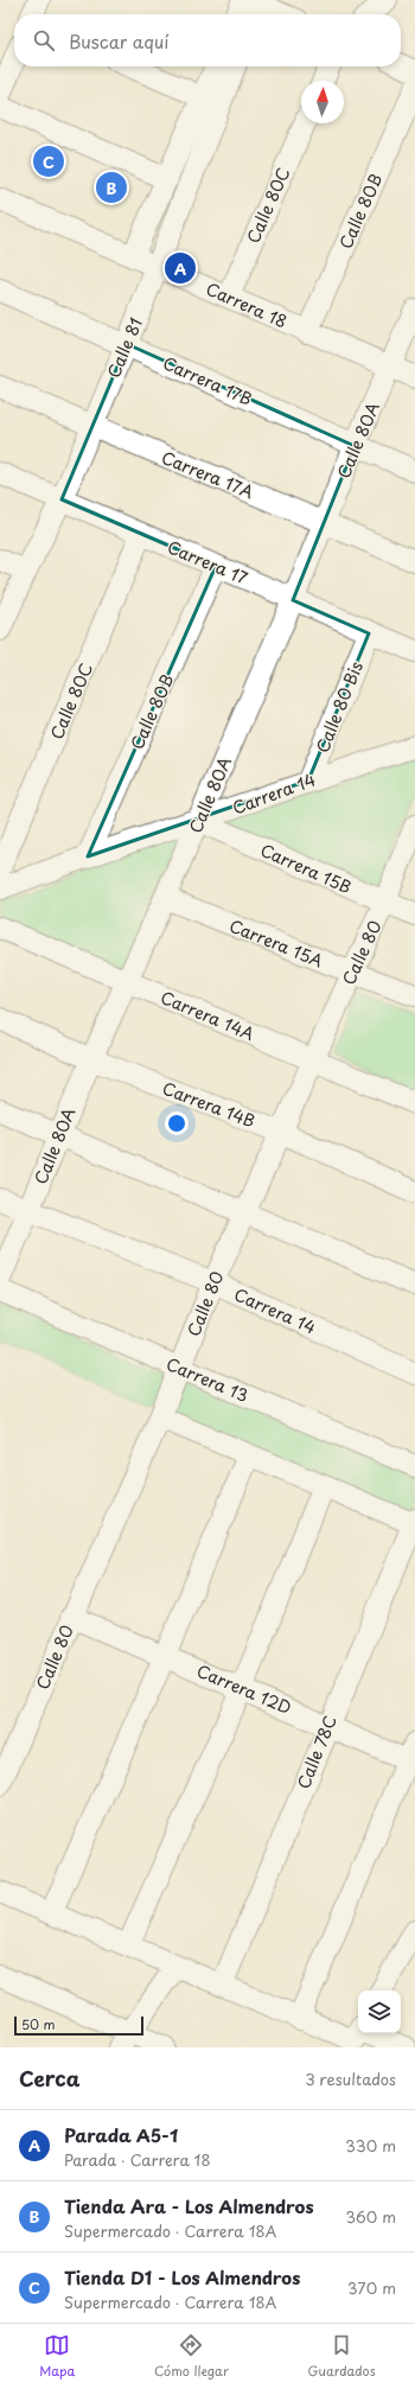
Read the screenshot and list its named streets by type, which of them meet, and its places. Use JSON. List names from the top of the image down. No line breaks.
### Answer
{"streets":{"street":["Calle 80C","Calle 80B","Carrera 18","Calle 81","Carrera 17B","Calle 80A","Carrera 17A","Carrera 17","Calle 80 Bis","Carrera 14","Carrera 15B","Carrera 15A","Calle 80","Carrera 14A","Carrera 14B","Carrera 13","Carrera 12D","Calle 78C"]},"crossings":[["Calle 80C","Carrera 18"],["Calle 80C","Carrera 17"],["Calle 80B","Carrera 18"],["Calle 80B","Carrera 17"],["Calle 80B","Carrera 14"],["Carrera 18","Calle 81"],["Carrera 18","Calle 80A"],["Calle 81","Carrera 17B"],["Calle 81","Carrera 17A"],["Calle 81","Carrera 17"],["Carrera 17B","Calle 80A"],["Calle 80A","Carrera 17A"],["Calle 80A","Carrera 17"],["Calle 80A","Carrera 14"],["Calle 80A","Carrera 15B"],["Calle 80A","Carrera 15A"],["Calle 80A","Carrera 14A"],["Calle 80A","Carrera 14B"],["Carrera 17","Calle 80 Bis"],["Calle 80 Bis","Carrera 14"],["Carrera 14","Carrera 15B"],["Carrera 14","Calle 80"],["Carrera 15B","Calle 80"],["Carrera 15A","Calle 80"],["Calle 80","Carrera 14A"],["Calle 80","Carrera 14B"],["Calle 80","Carrera 13"],["Calle 80","Carrera 12D"],["Carrera 12D","Calle 78C"]],"scale_bar":"50 m","north":"top","page":{"search":"Buscar aquí","pins":["C","B","A"],"scale":"50 m","heading":["Cerca","3 resultados"],"list":[{"mark":"A","name":"Parada A5-1","note":"Parada · Carrera 18","value":"330 m"},{"mark":"B","name":"Tienda Ara - Los Almendros","note":"Supermercado · Carrera 18A","value":"360 m"},{"mark":"C","name":"Tienda D1 - Los Almendros","note":"Supermercado · Carrera 18A","value":"370 m"}],"nav":["Mapa","Cómo llegar","Guardados"]}}
